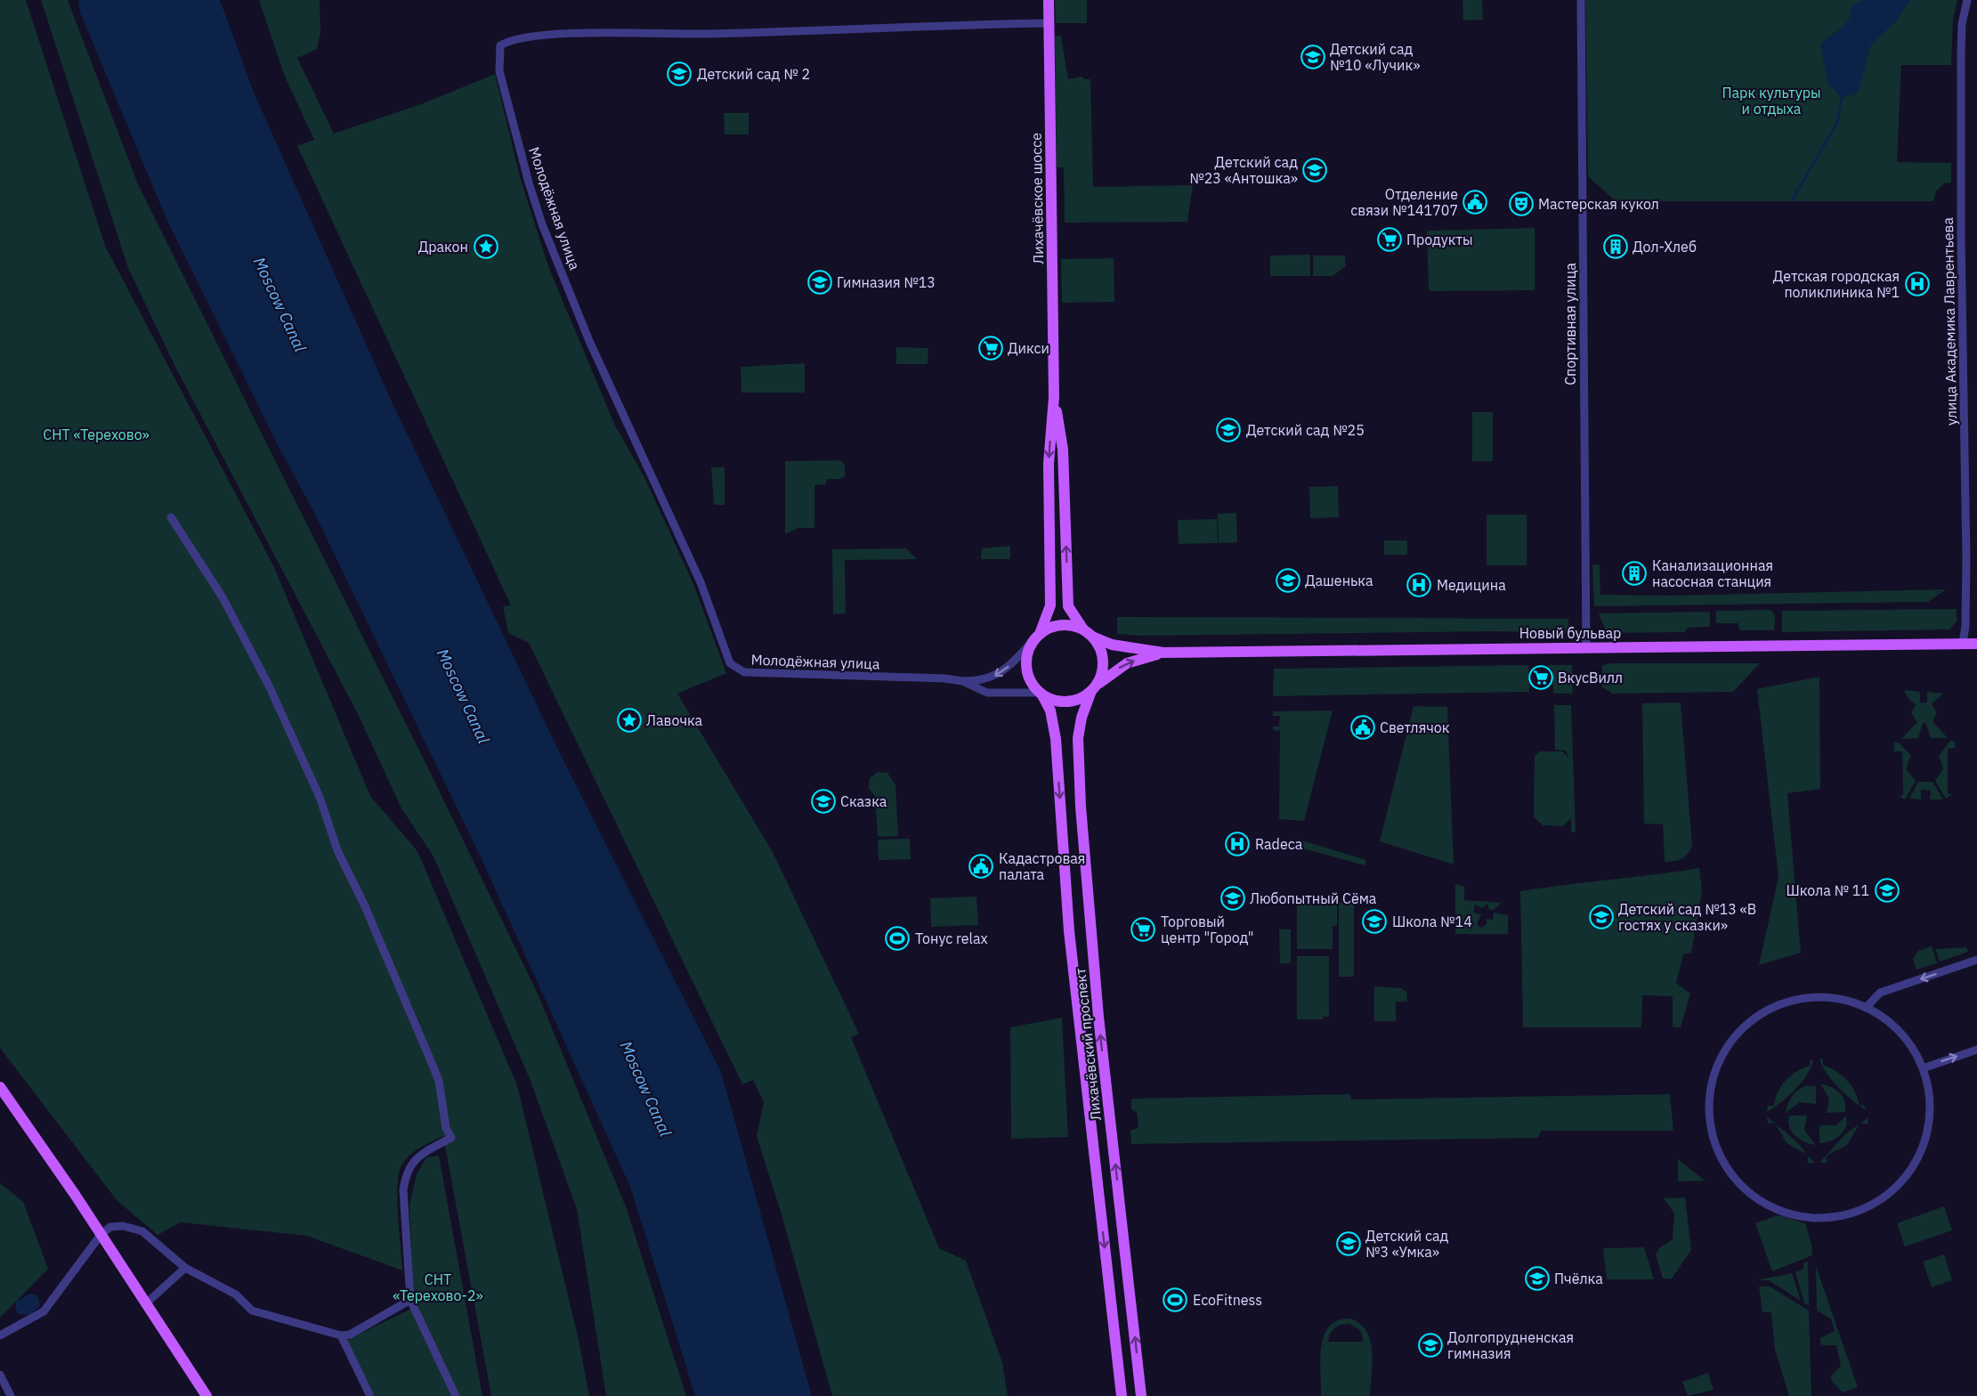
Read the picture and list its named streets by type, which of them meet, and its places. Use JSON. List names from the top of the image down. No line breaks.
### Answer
{"streets":{"main road":["Лихачёвское шоссе","Новый бульвар","Лихачёвский проспект"],"street":["Молодёжная улица","улица Академика Лаврентьева","Спортивная улица"]},"crossings":[["Лихачёвское шоссе","Молодёжная улица"],["Лихачёвское шоссе","Новый бульвар"],["Лихачёвское шоссе","Лихачёвский проспект"],["Молодёжная улица","Новый бульвар"],["Молодёжная улица","Лихачёвский проспект"],["улица Академика Лаврентьева","Новый бульвар"],["Спортивная улица","Новый бульвар"],["Новый бульвар","Лихачёвский проспект"]],"water":["Moscow Canal"],"parks":["Парк культуры и отдыха","СНТ «Терехово»","СНТ «Терехово-2»"],"places":{"school or university":["Детский сад №10 «Лучик»","Детский сад № 2","Детский сад №23 «Антошка»","Гимназия №13","Детский сад №25","Дашенька","Сказка","Школа № 11","Любопытный Сёма","Детский сад №13 «В гостях у сказки»","Школа №14","Детский сад №3 «Умка»","Пчёлка","Долгопрудненская гимназия"],"public building":["Отделение связи №141707","Светлячок","Кадастровая палата"],"theatre":["Мастерская кукол"],"supermarket":["Продукты","Дикси","ВкусВилл","Торговый центр \"Город\""],"place":["Дракон","Лавочка"],"building":["Дол-Хлеб","Канализационная насосная станция"],"hospital":["Детская городская поликлиника №1","Медицина","Radeca"],"sports":["Тонус relax","EcoFitness"]}}
